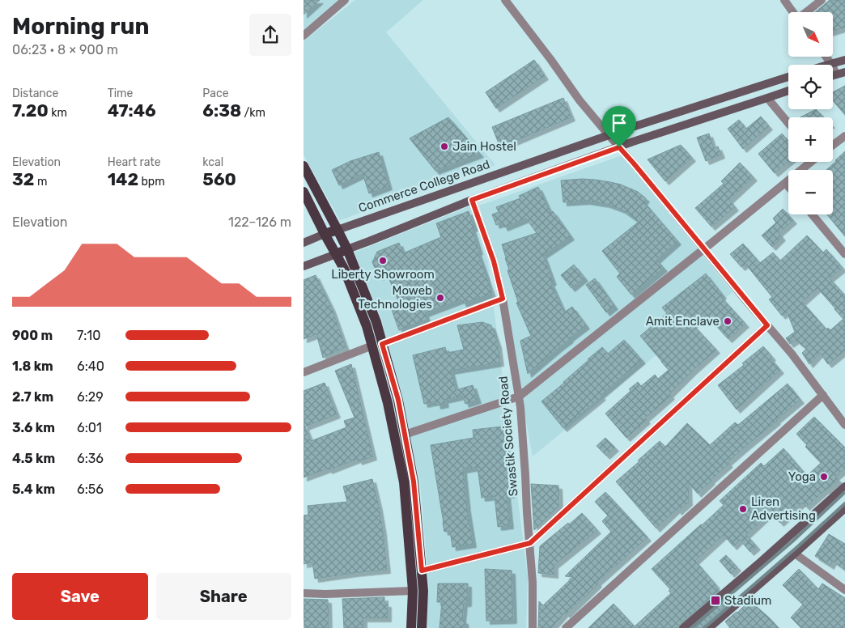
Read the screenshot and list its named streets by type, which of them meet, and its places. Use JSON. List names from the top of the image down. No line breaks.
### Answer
{"streets":{"main road":["Commerce College Road"],"street":["Swastik Society Road"]},"places":{"other":["Jain Hostel","Liberty Showroom","Moweb Technologies","Amit Enclave","Yoga","Liren Advertising"],"transit":["Stadium"]},"north":"bottom right","page":{"heading":["Morning run","06:23 · 8 × 900 m"],"map_buttons":["+","−"],"stats":[["Distance","7.20 km"],["Time","47:46"],["Pace","6:38 /km"],["Elevation","32 m"],["Heart rate","142 bpm"],["kcal","560"]],"chart":["Elevation","122–126 m"],"list":[{"name":"900 m","note":"7:10"},{"name":"1.8 km","note":"6:40"},{"name":"2.7 km","note":"6:29"},{"name":"3.6 km","note":"6:01"},{"name":"4.5 km","note":"6:36"},{"name":"5.4 km","note":"6:56"}],"buttons":["Save","Share"]}}
